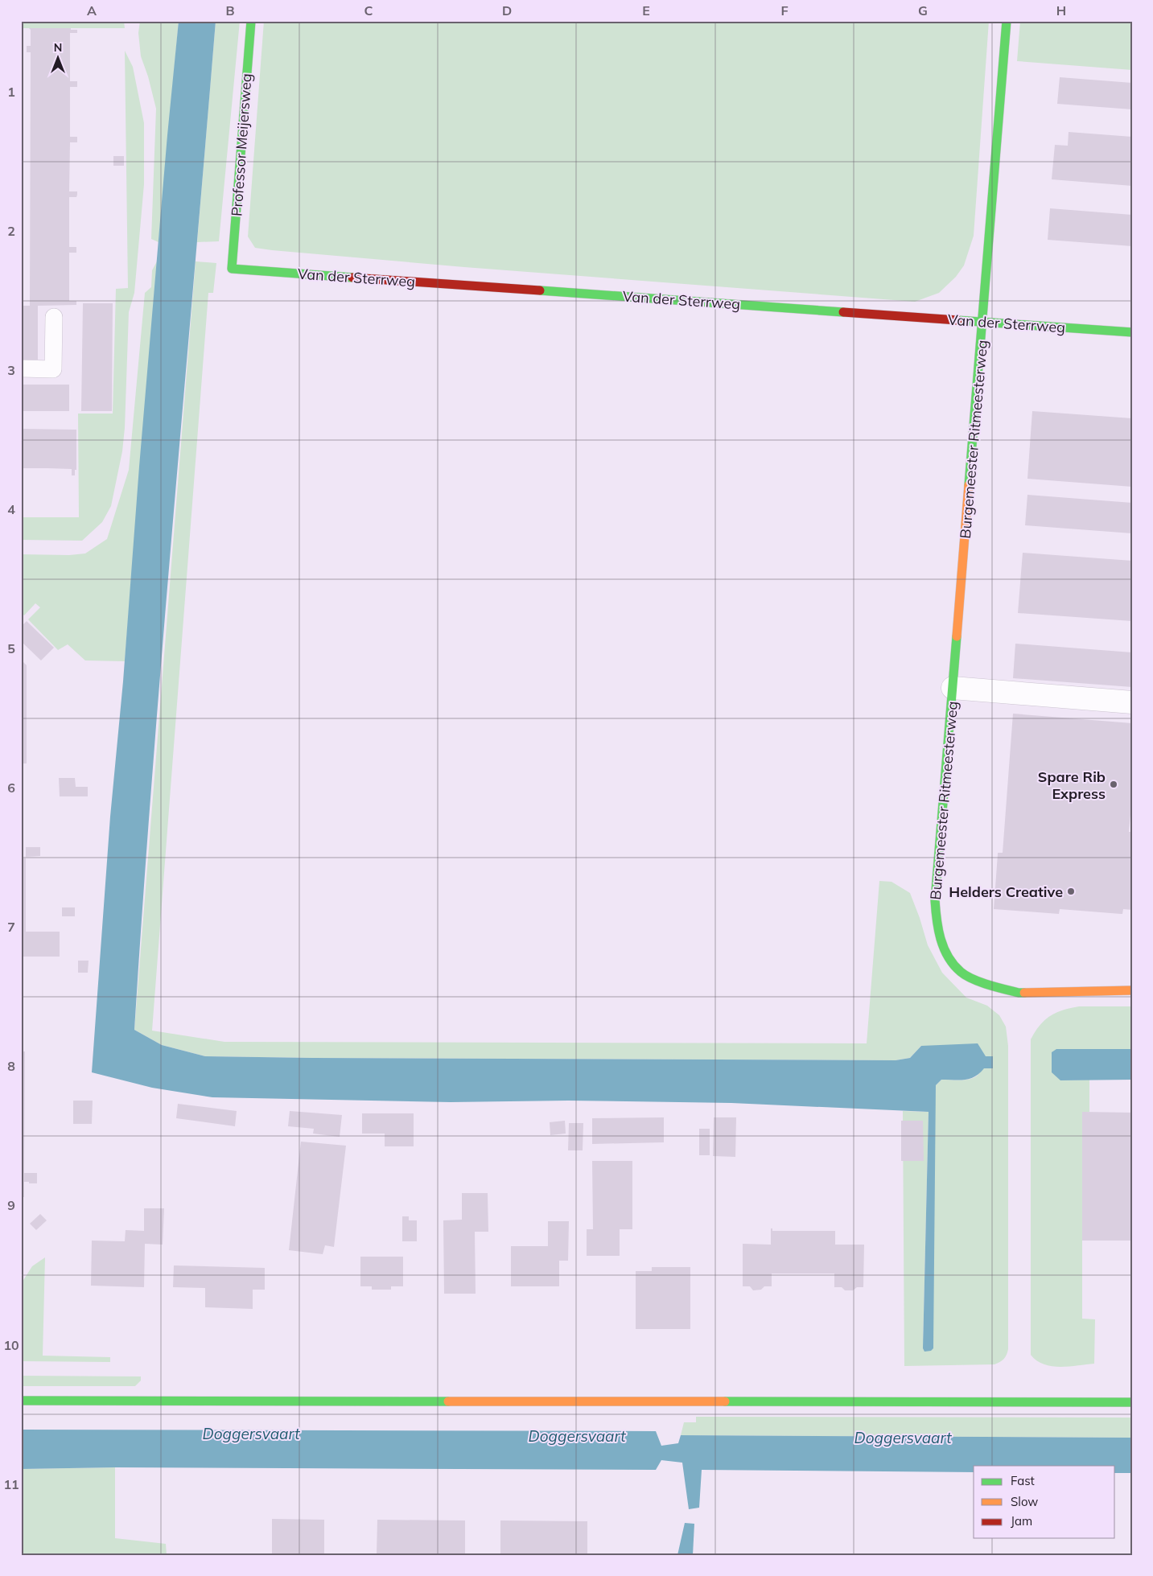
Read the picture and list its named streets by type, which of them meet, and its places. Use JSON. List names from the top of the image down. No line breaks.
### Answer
{"streets":{"street":["Professor Meijersweg","Van der Sterrweg","Burgemeester Ritmeesterweg"]},"crossings":[["Professor Meijersweg","Van der Sterrweg"],["Van der Sterrweg","Burgemeester Ritmeesterweg"]],"water":["Doggersvaart"],"places":["Spare Rib Express","Helders Creative"],"legend":["Fast","Slow","Jam"],"north":"top","grid":{"columns":["A","B","C","D","E","F","G","H"],"rows":["1","2","3","4","5","6","7","8","9","10","11"]}}
